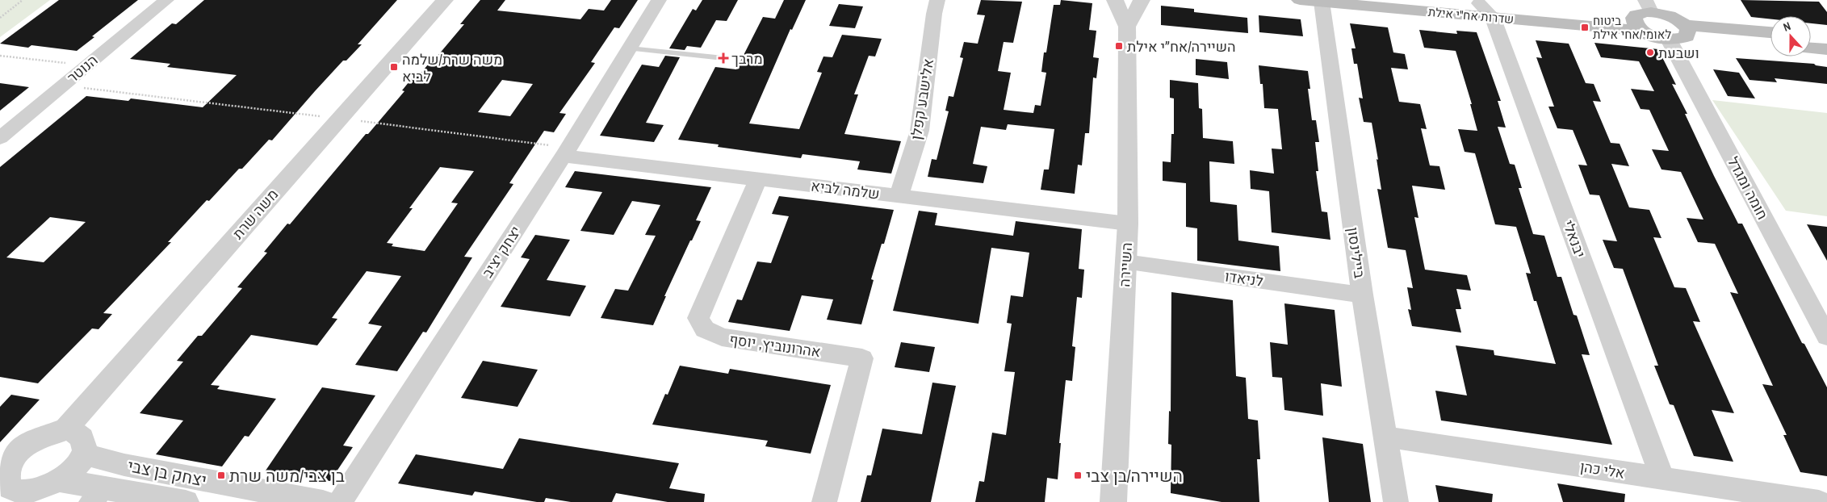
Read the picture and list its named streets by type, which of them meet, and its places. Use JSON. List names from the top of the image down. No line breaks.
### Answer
{"streets":{"main road":["שדרות אח\"י אילת"],"street":["הנוטר","אלישבע קפלן","חומה ומגדל","שלמה לביא","משה שרת","יבנאלי","יצחק יציב","ביילינסון","השיירה","לניאדו","אהרונוביץ, יוסף","אלי כהן","יצחק בן צבי"]},"crossings":[["שדרות אח\"י אילת","יבנאלי"],["שדרות אח\"י אילת","ביילינסון"],["אלישבע קפלן","שלמה לביא"],["שלמה לביא","יצחק יציב"],["שלמה לביא","השיירה"],["שלמה לביא","אהרונוביץ, יוסף"],["יבנאלי","אלי כהן"],["ביילינסון","לניאדו"],["ביילינסון","אלי כהן"],["השיירה","לניאדו"]],"places":{"transit":["ביטוח לאומי/אחי אילת","השיירה/אח״י אילת","משה שרת/שלמה לביא","בן צבי/משה שרת","השיירה/בן צבי"],"other":["ושבעת"],"health":["מרבך"]},"north":"top"}
